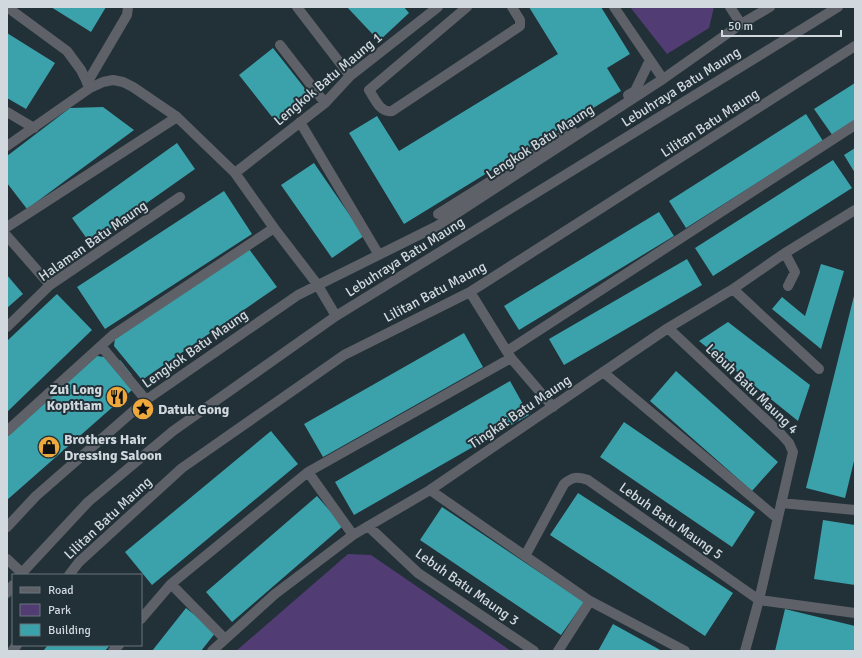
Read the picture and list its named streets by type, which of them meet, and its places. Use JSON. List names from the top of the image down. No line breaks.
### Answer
{"streets":{"street":["Lengkok Batu Maung 1","Lebuhraya Batu Maung","Lilitan Batu Maung","Lengkok Batu Maung","Halaman Batu Maung","Lebuh Batu Maung 4","Tingkat Batu Maung","Lebuh Batu Maung 5","Lebuh Batu Maung 3"]},"crossings":[["Lebuh Batu Maung 4","Tingkat Batu Maung"],["Lebuh Batu Maung 4","Lebuh Batu Maung 5"],["Tingkat Batu Maung","Lebuh Batu Maung 3"]],"places":{"restaurant":["Zui Long Kopitiam"],"place":["Datuk Gong"],"shop":["Brothers Hair Dressing Saloon"]},"legend":["Road","Park","Building"],"scale_bar":"50 m"}
